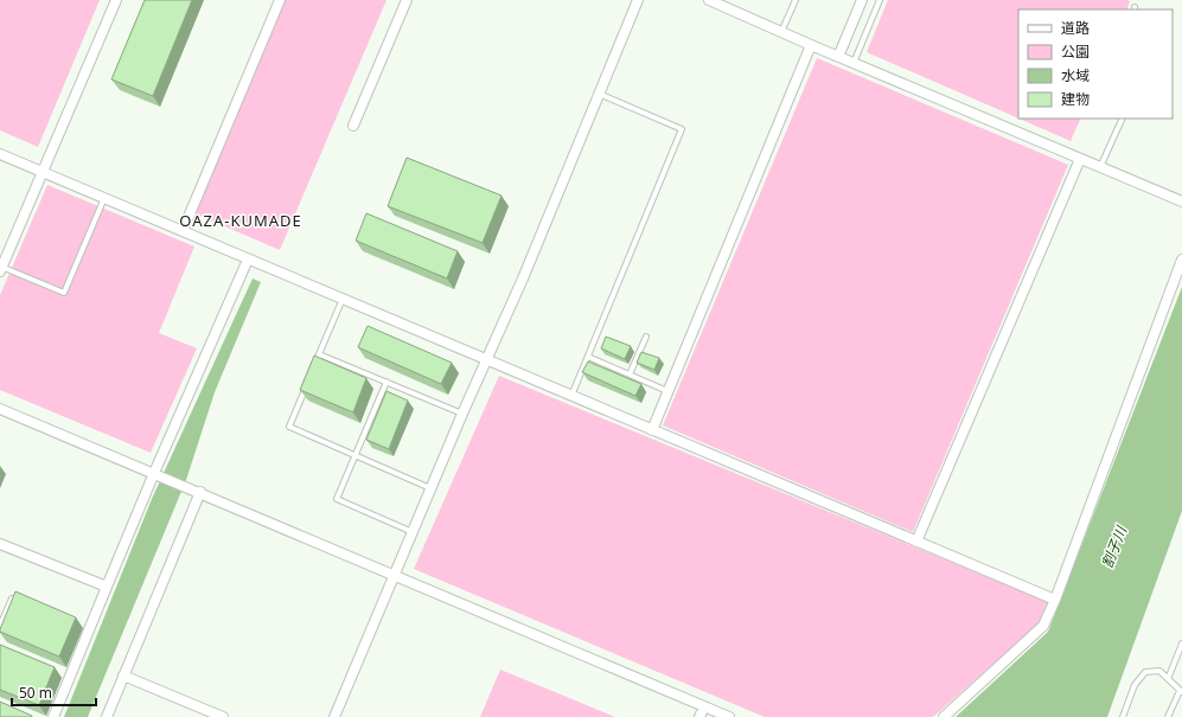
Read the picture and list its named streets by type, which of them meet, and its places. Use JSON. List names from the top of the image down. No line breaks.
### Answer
{"districts":["OAZA-KUMADE"],"water":["割子川"],"legend":["道路","公園","水域","建物"],"scale_bar":"50 m"}
